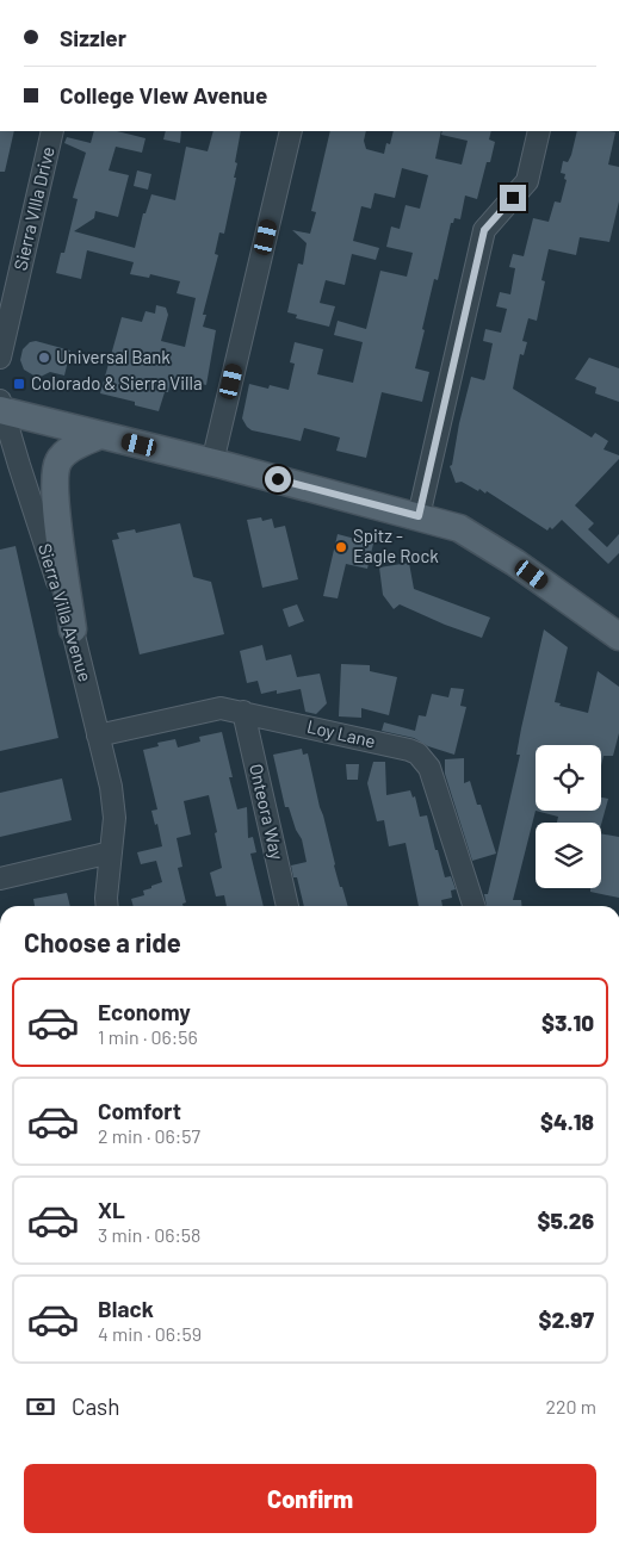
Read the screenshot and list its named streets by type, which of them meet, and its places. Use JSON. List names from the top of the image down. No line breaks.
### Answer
{"streets":{"street":["Sierra VIlla Drive","Sierra Villa Avenue","Loy Lane","Onteora Way"]},"crossings":[["Sierra Villa Avenue","Loy Lane"],["Loy Lane","Onteora Way"]],"places":{"other":["Universal Bank","Spitz - Eagle Rock"],"transit":["Colorado & Sierra Villa"]},"page":{"banner":["Sizzler","College VIew Avenue"],"heading":"Choose a ride","list":[{"name":"Economy","note":"1 min · 06:56","value":"$3.10"},{"name":"Comfort","note":"2 min · 06:57","value":"$4.18"},{"name":"XL","note":"3 min · 06:58","value":"$5.26"},{"name":"Black","note":"4 min · 06:59","value":"$2.97"}],"pay":["Cash","220 m"],"buttons":"Confirm"}}
